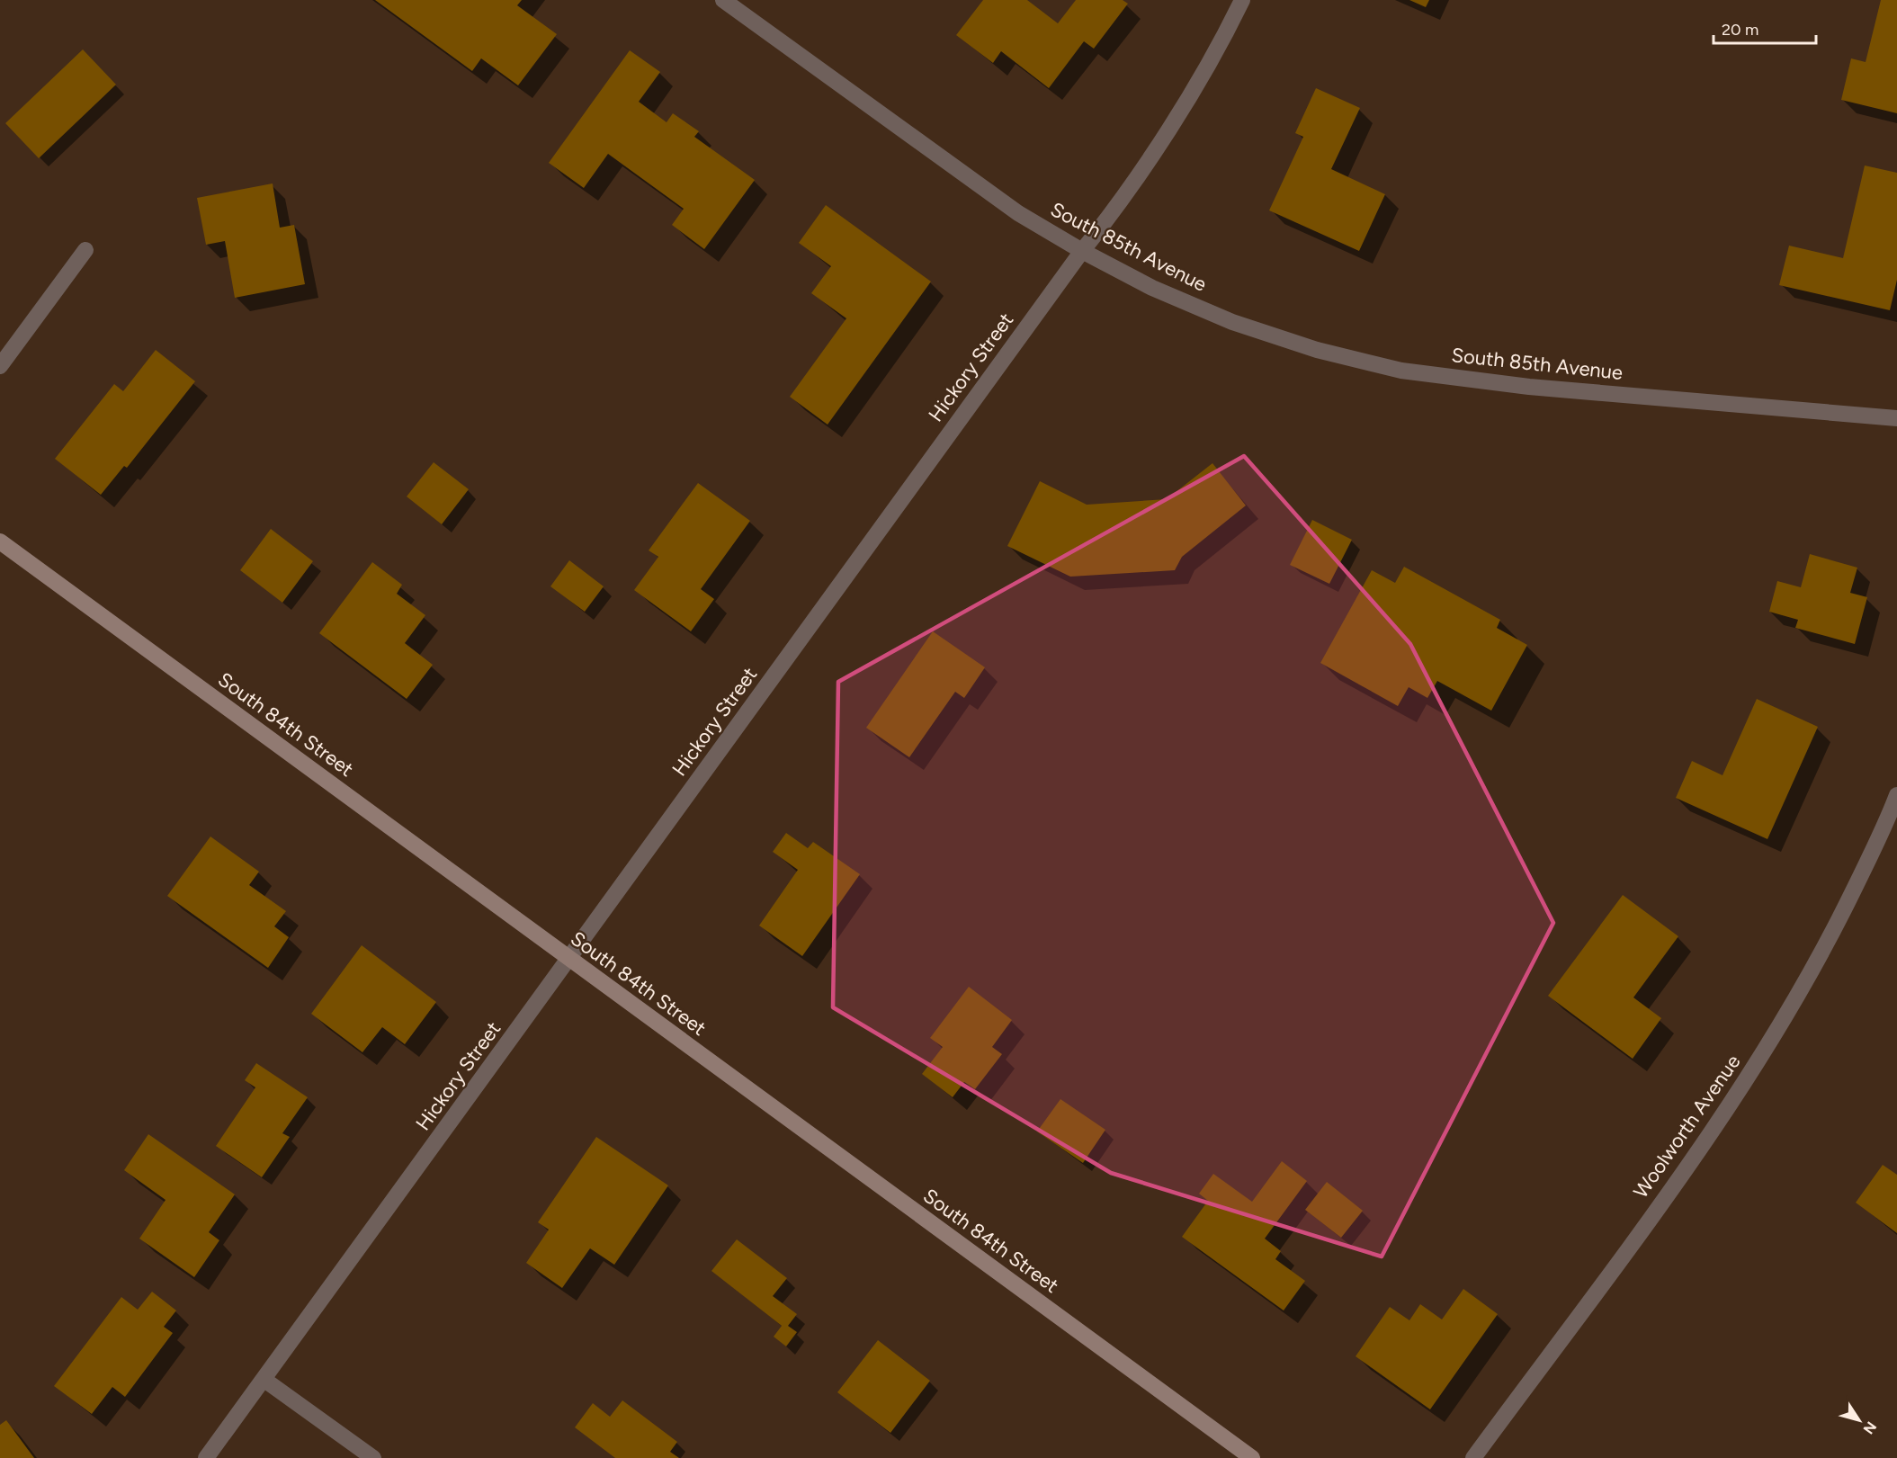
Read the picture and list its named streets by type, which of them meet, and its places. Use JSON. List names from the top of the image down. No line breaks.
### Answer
{"streets":{"main road":["South 84th Street"],"street":["South 85th Avenue","Hickory Street","Woolworth Avenue"]},"crossings":[["South 85th Avenue","Hickory Street"],["Hickory Street","South 84th Street"]],"scale_bar":"20 m","north":"bottom right"}
